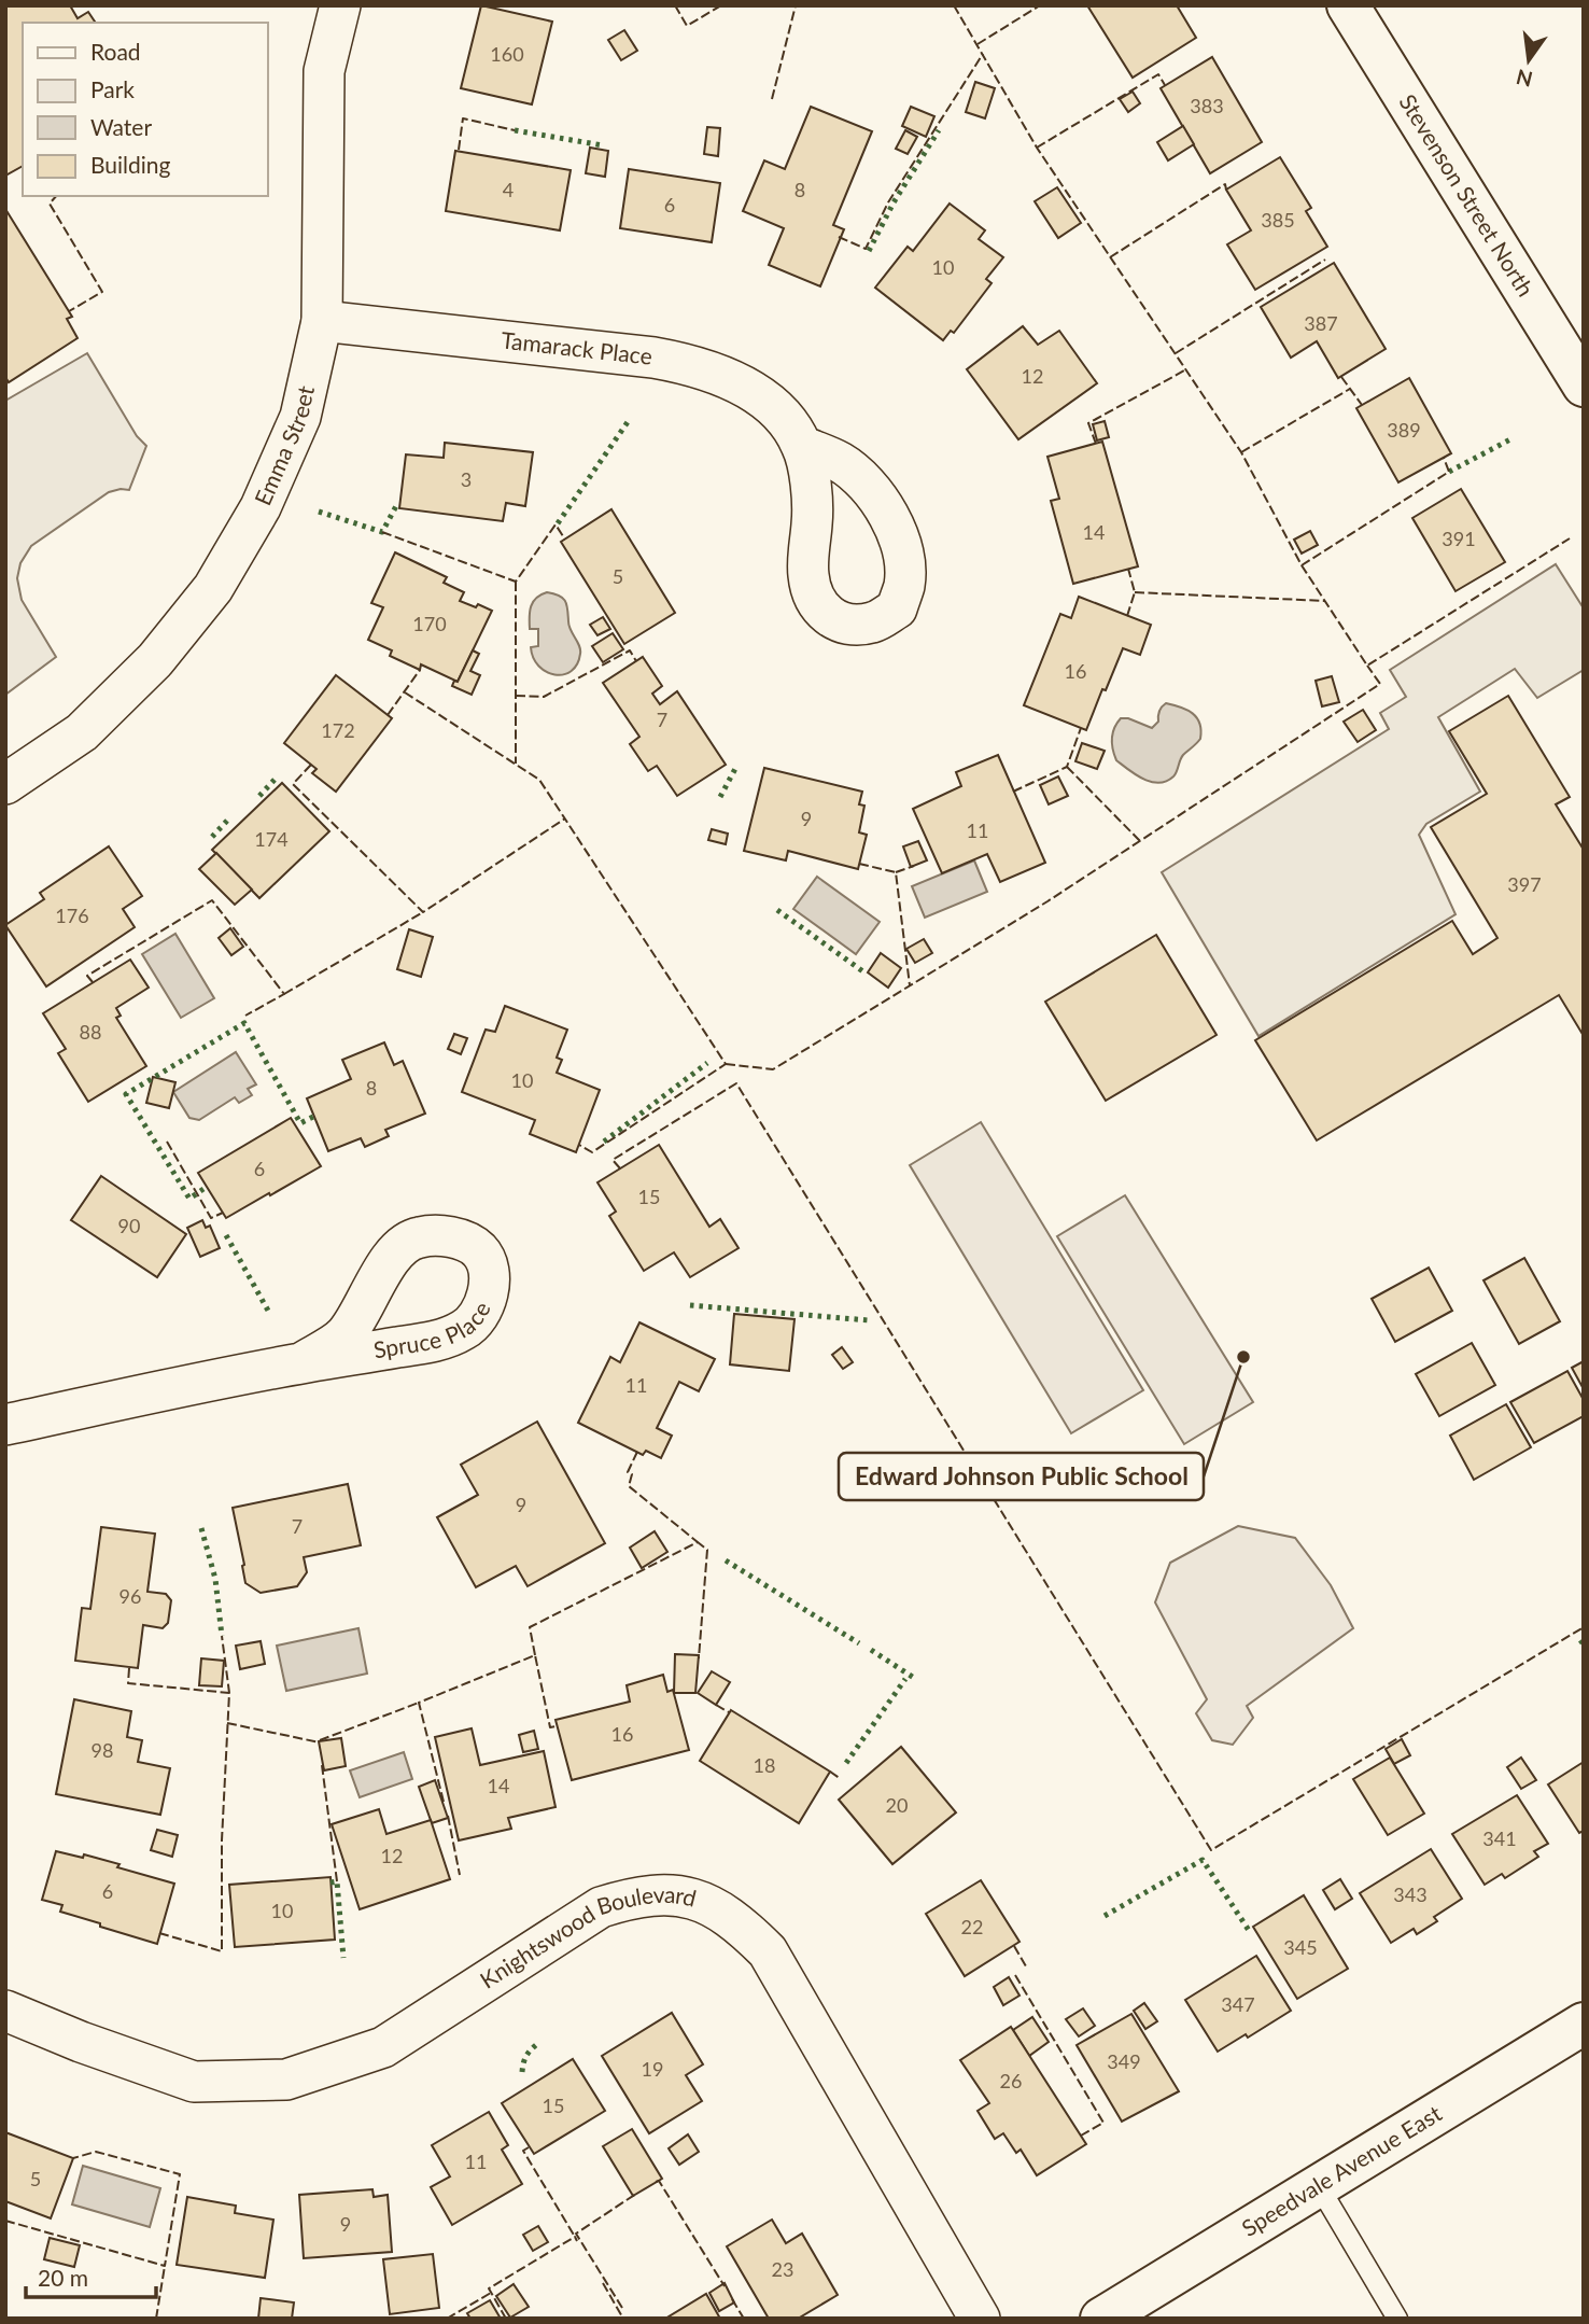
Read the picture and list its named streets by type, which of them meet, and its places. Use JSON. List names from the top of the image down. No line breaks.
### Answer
{"streets":{"main road":["Stevenson Street North","Speedvale Avenue East"],"street":["Tamarack Place","Emma Street","Knightswood Boulevard"]},"crossings":[["Tamarack Place","Emma Street"]],"places":["Edward Johnson Public School"],"house_numbers":["160","383","4","8","6","385","10","387","12","389","3","14","391","5","170","16","7","172","9","11","174","397","176","88","10","8","6","15","90","11","9","7","96","16","98","18","14","20","341","12","6","343","10","22","345","347","349","19","26","15","11","5","9","23"],"legend":["Road","Park","Water","Building"],"scale_bar":"20 m","north":"bottom"}
